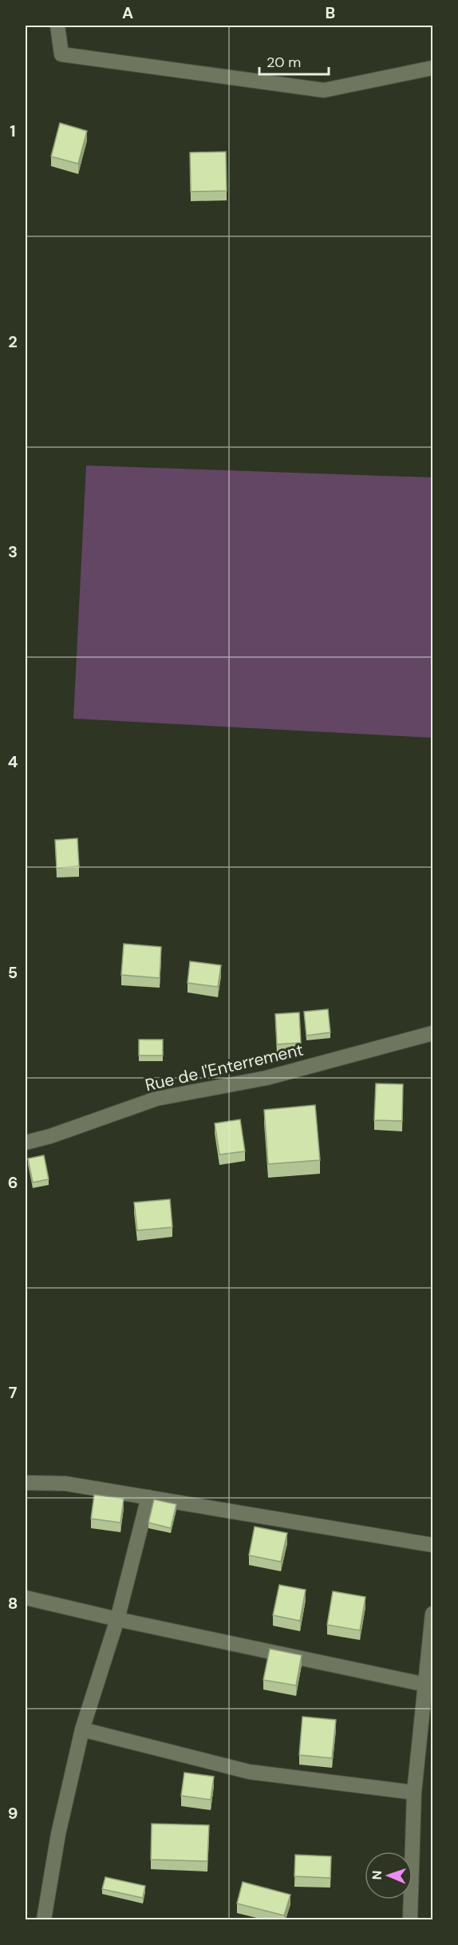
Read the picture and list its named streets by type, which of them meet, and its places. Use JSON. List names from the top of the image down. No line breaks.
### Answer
{"streets":{"street":["Rue de l'Enterrement"]},"scale_bar":"20 m","north":"left","grid":{"columns":["A","B"],"rows":["1","2","3","4","5","6","7","8","9"]}}
